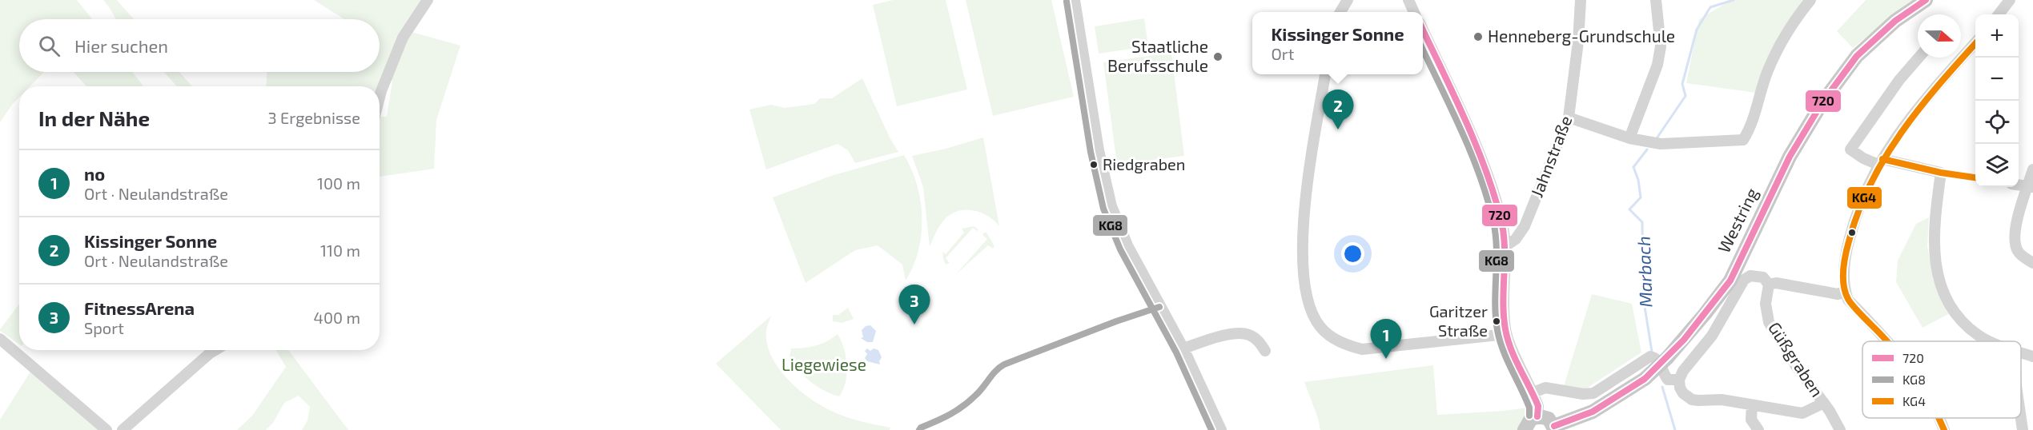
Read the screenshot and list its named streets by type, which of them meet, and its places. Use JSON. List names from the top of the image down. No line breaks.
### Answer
{"streets":{"main road":["Westring"],"street":["Jahnstraße","Güßgraben"]},"water":["Marbach"],"parks":["Liegewiese"],"places":["Henneberg-Grundschule","Staatliche Berufsschule","Riedgraben","Garitzer Straße"],"lines":["transit line 720","transit line KG8","transit line KG4"],"legend":["720","KG8","KG4"],"north":"right","page":{"popup":["Kissinger Sonne","Ort"],"map_buttons":["+","−"],"search":"Hier suchen","heading":["In der Nähe","3 Ergebnisse"],"pins":["2","3","1"],"list":[{"mark":"1","name":"no","note":"Ort · Neulandstraße","value":"100 m"},{"mark":"2","name":"Kissinger Sonne","note":"Ort · Neulandstraße","value":"110 m"},{"mark":"3","name":"FitnessArena","note":"Sport","value":"400 m"}]}}
